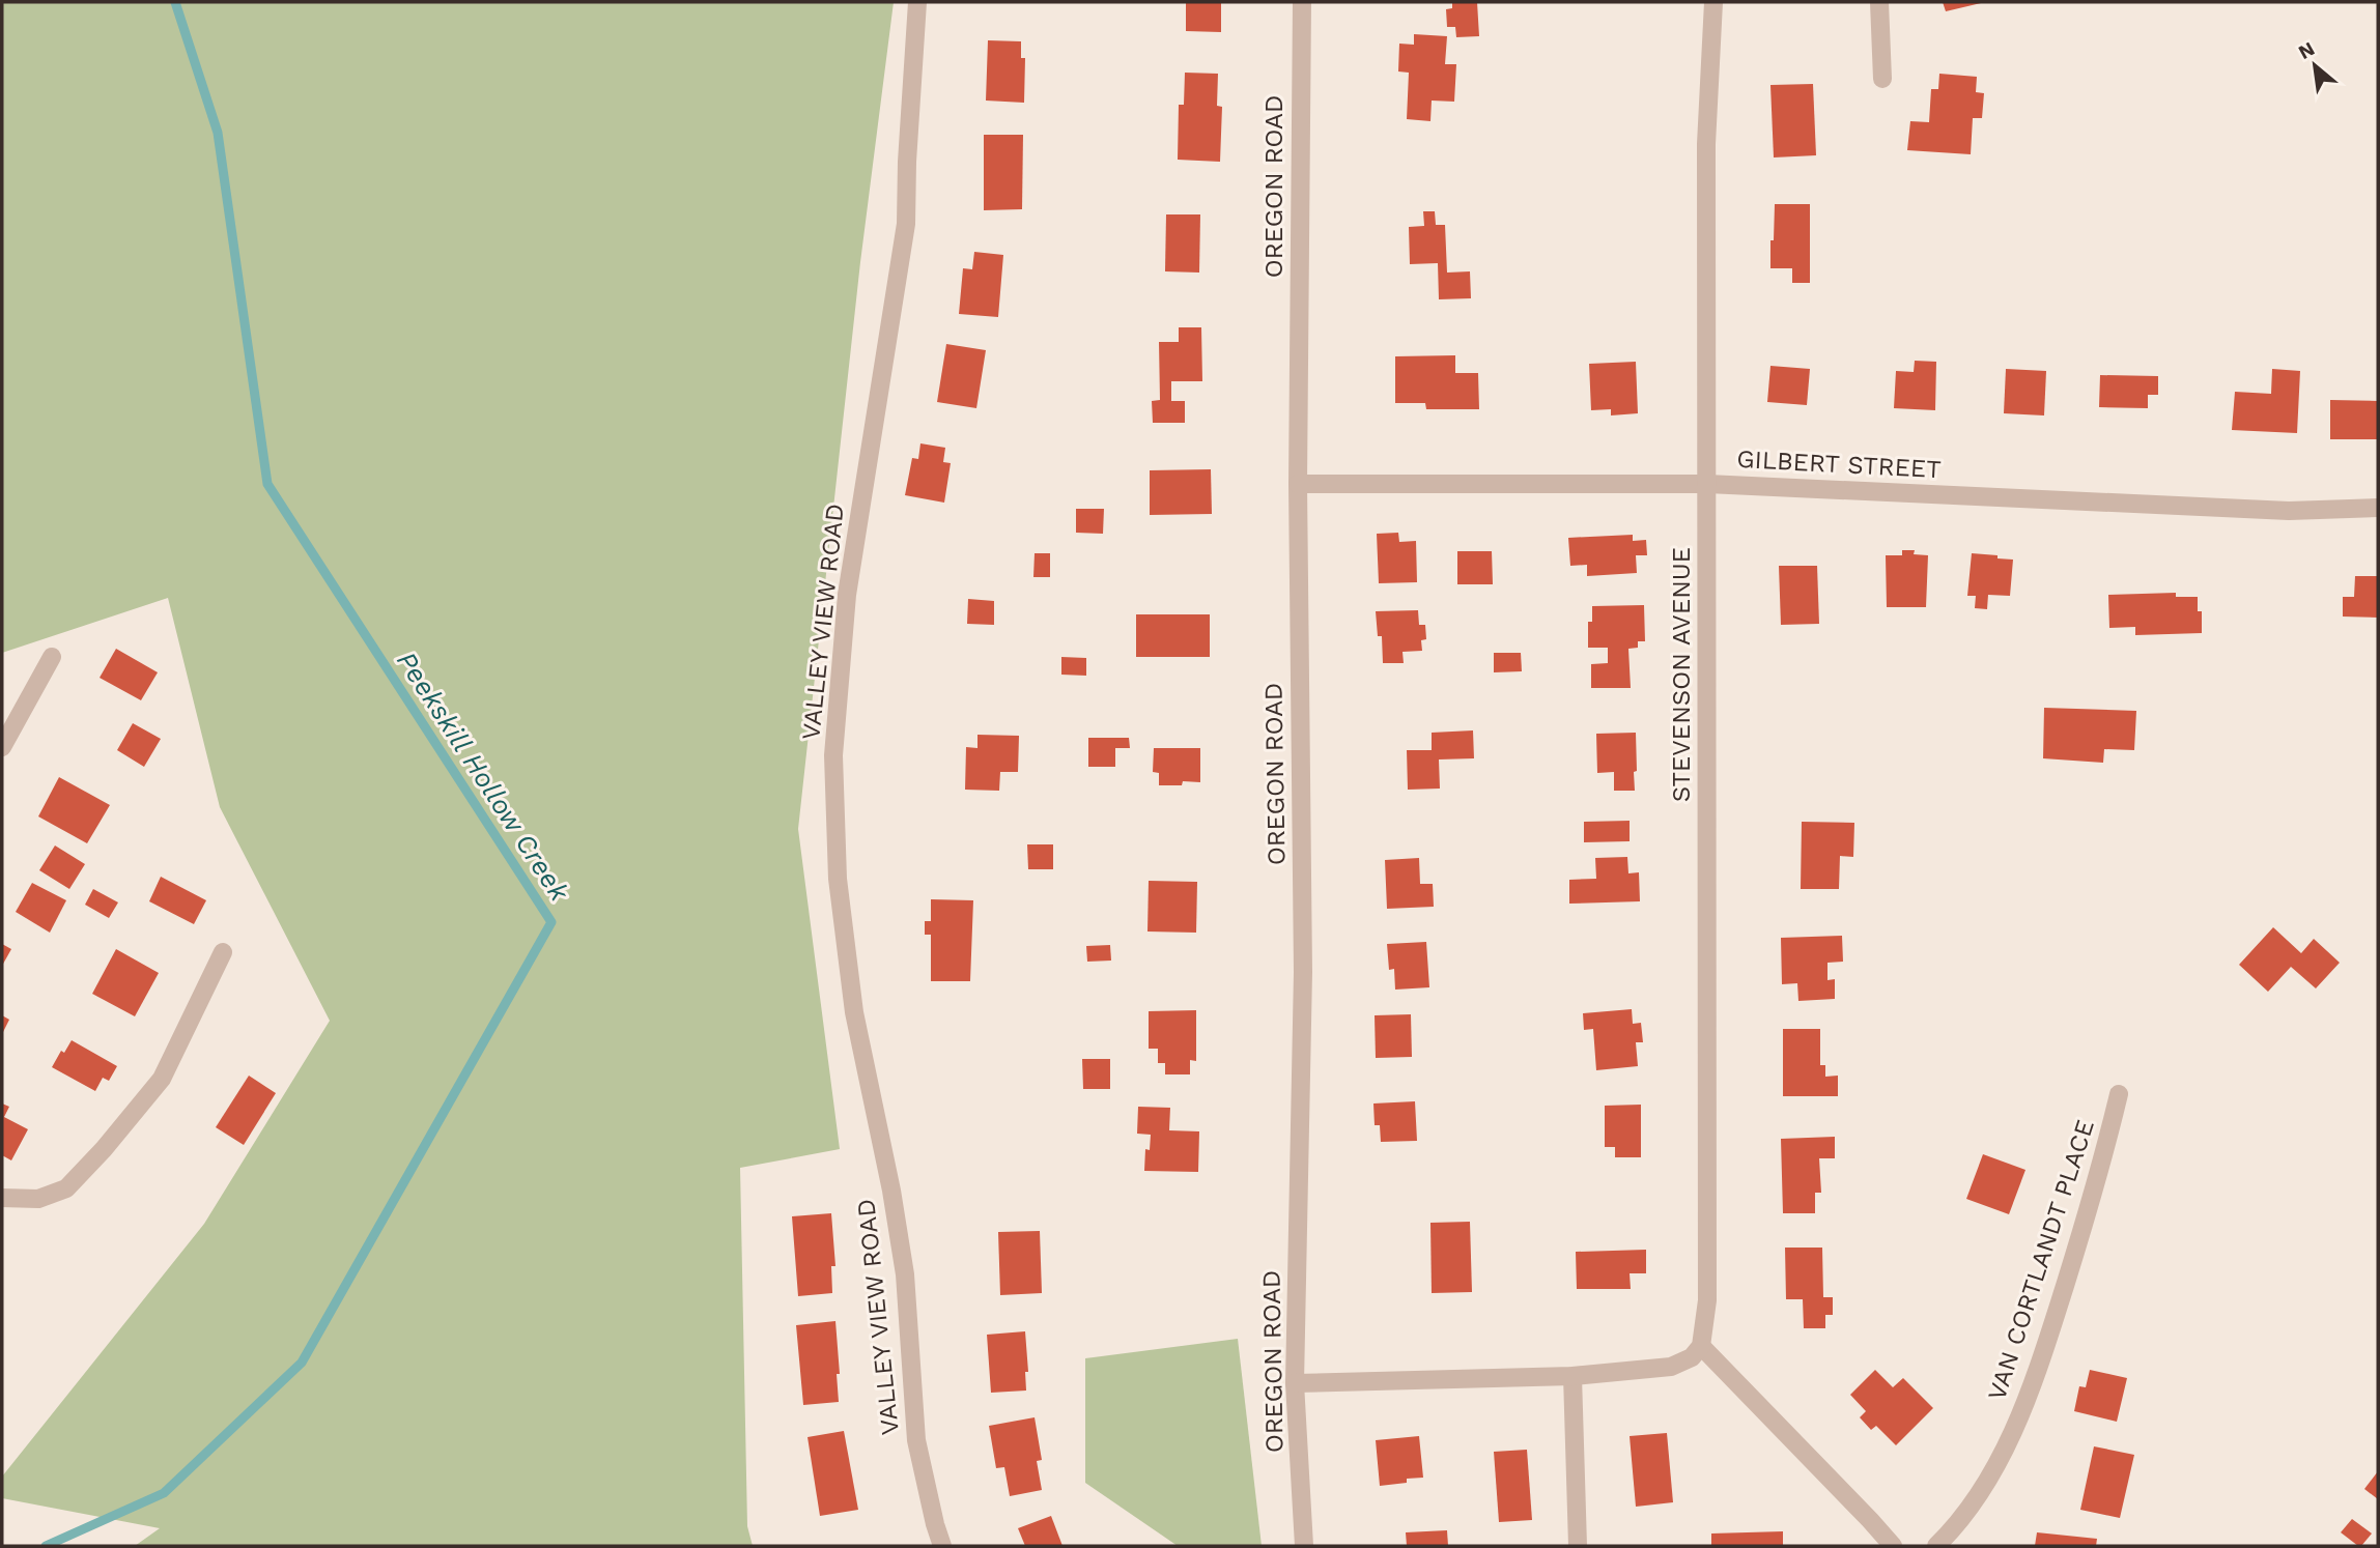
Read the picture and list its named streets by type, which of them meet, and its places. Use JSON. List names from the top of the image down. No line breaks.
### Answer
{"streets":{"street":["OREGON ROAD","GILBERT STREET","VALLEY VIEW ROAD","STEVENSON AVENUE","VAN CORTLANDT PLACE"]},"crossings":[["OREGON ROAD","GILBERT STREET"],["GILBERT STREET","STEVENSON AVENUE"]],"water":["Peekskill Hollow Creek"],"north":"top left"}
